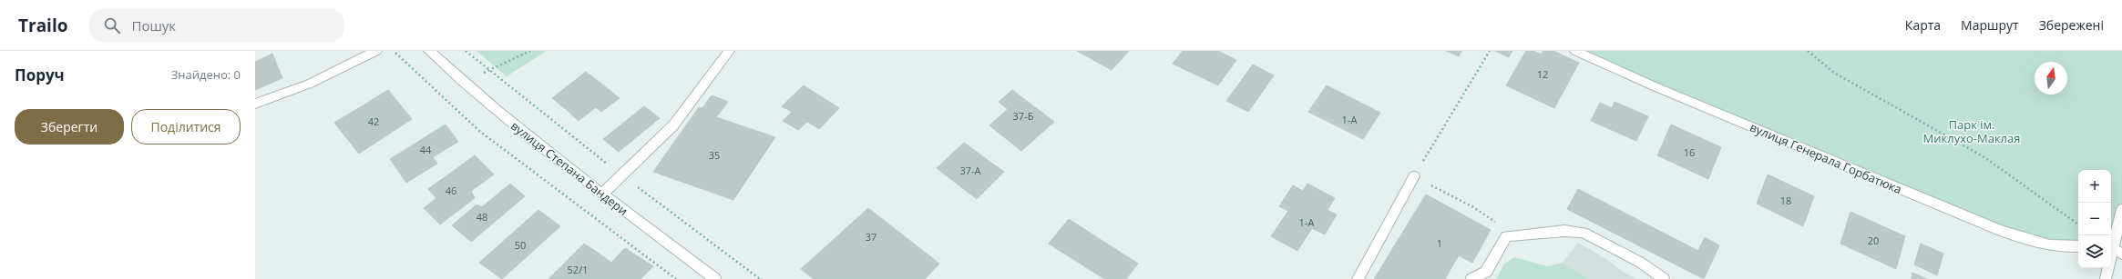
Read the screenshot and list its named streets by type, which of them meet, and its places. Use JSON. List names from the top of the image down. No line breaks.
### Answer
{"streets":{"street":["вулиця Генерала Горбатюка","вулиця Степана Бандери"]},"parks":["Парк ім. Миклухо-Маклая"],"house_numbers":["12","37-Б","1-А","42","44","16","35","37-А","46","18","48","1-А","37","20","1","50","52/1"],"north":"top","page":{"header":"Trailo","search":"Пошук","nav":["Карта","Маршрут","Збережені"],"heading":["Поруч","Знайдено: 0"],"buttons":["Зберегти","Поділитися"],"map_buttons":["+","−"]}}
